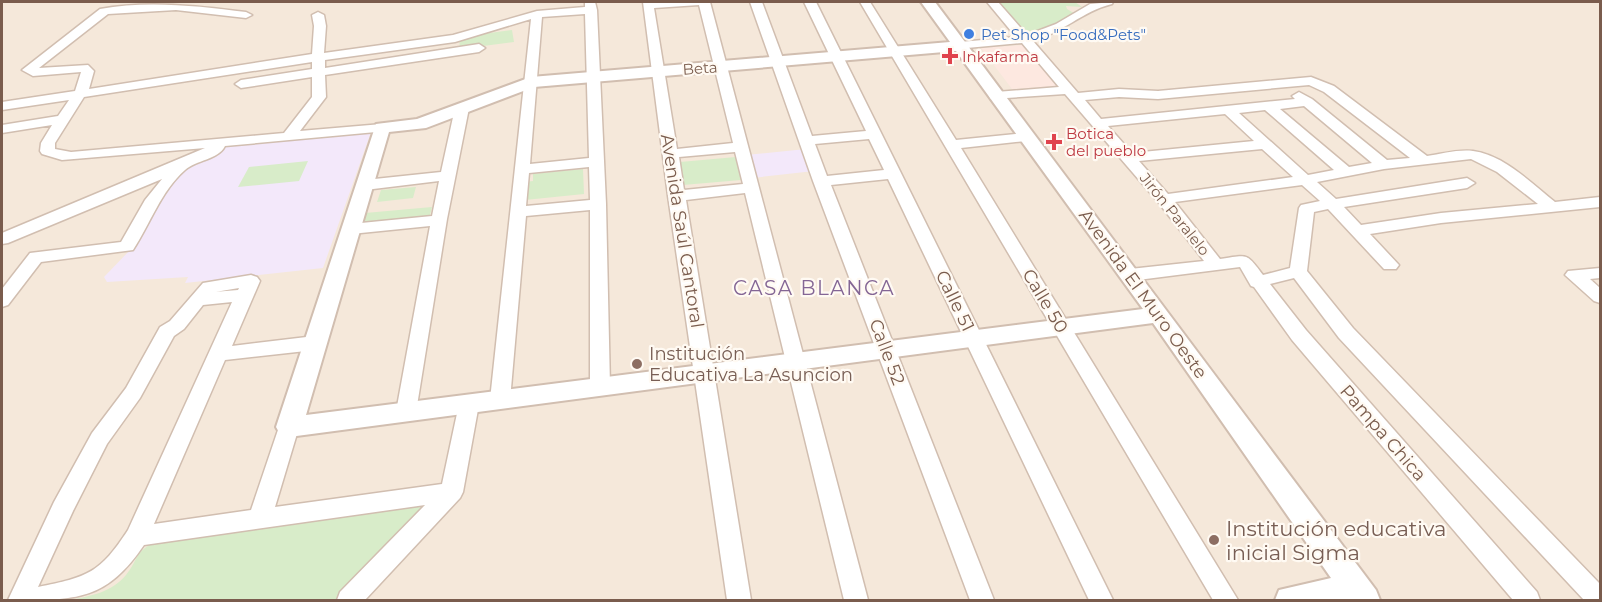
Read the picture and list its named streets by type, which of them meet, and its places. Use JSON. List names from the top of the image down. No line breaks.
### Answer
{"streets":{"street":["Beta","Jirón Paralelo","Avenida Saúl Cantoral","Avenida El Muro Oeste","Calle 51","Calle 50","Calle 52","Pampa Chica"]},"crossings":[["Beta","Jirón Paralelo"],["Beta","Avenida Saúl Cantoral"],["Beta","Avenida El Muro Oeste"],["Beta","Calle 51"],["Beta","Calle 50"],["Beta","Calle 52"],["Jirón Paralelo","Pampa Chica"]],"districts":["CASA BLANCA"],"places":{"other":["Pet Shop \"Food&Pets\"","Institución Educativa La Asuncion","Institución educativa inicial Sigma"],"health":["Inkafarma","Botica del pueblo"]}}
